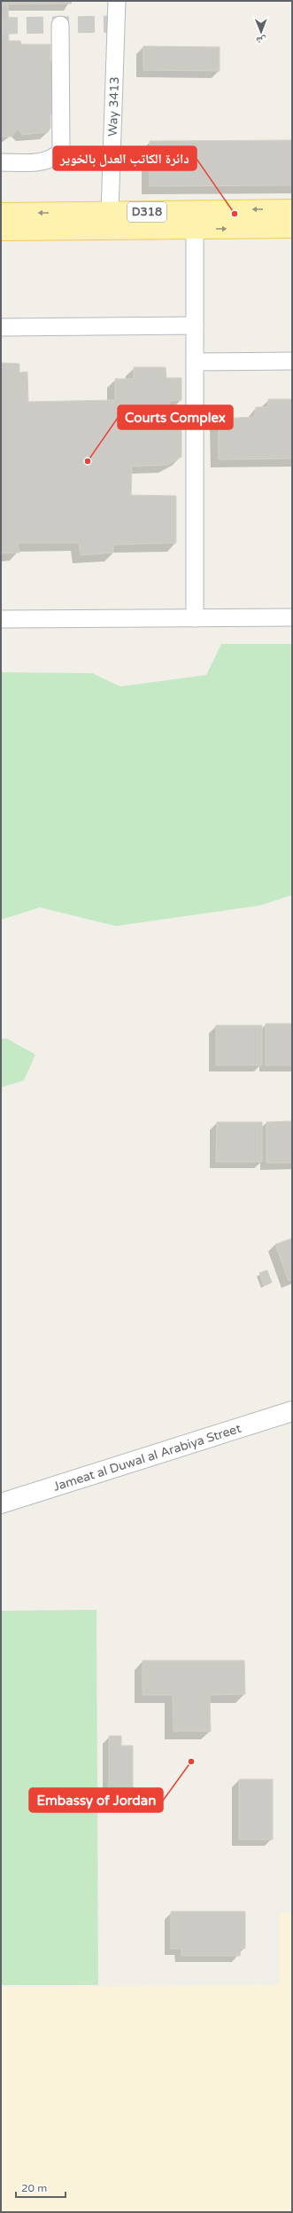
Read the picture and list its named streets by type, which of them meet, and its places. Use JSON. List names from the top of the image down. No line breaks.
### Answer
{"streets":{"main road":["D318"],"street":["Way 3413","Jameat al Duwal al Arabiya Street"]},"crossings":[["Way 3413","D318"]],"places":["دائرة الكاتب العدل بالخوير","Courts Complex","Embassy of Jordan"],"scale_bar":"20 m","north":"bottom"}
